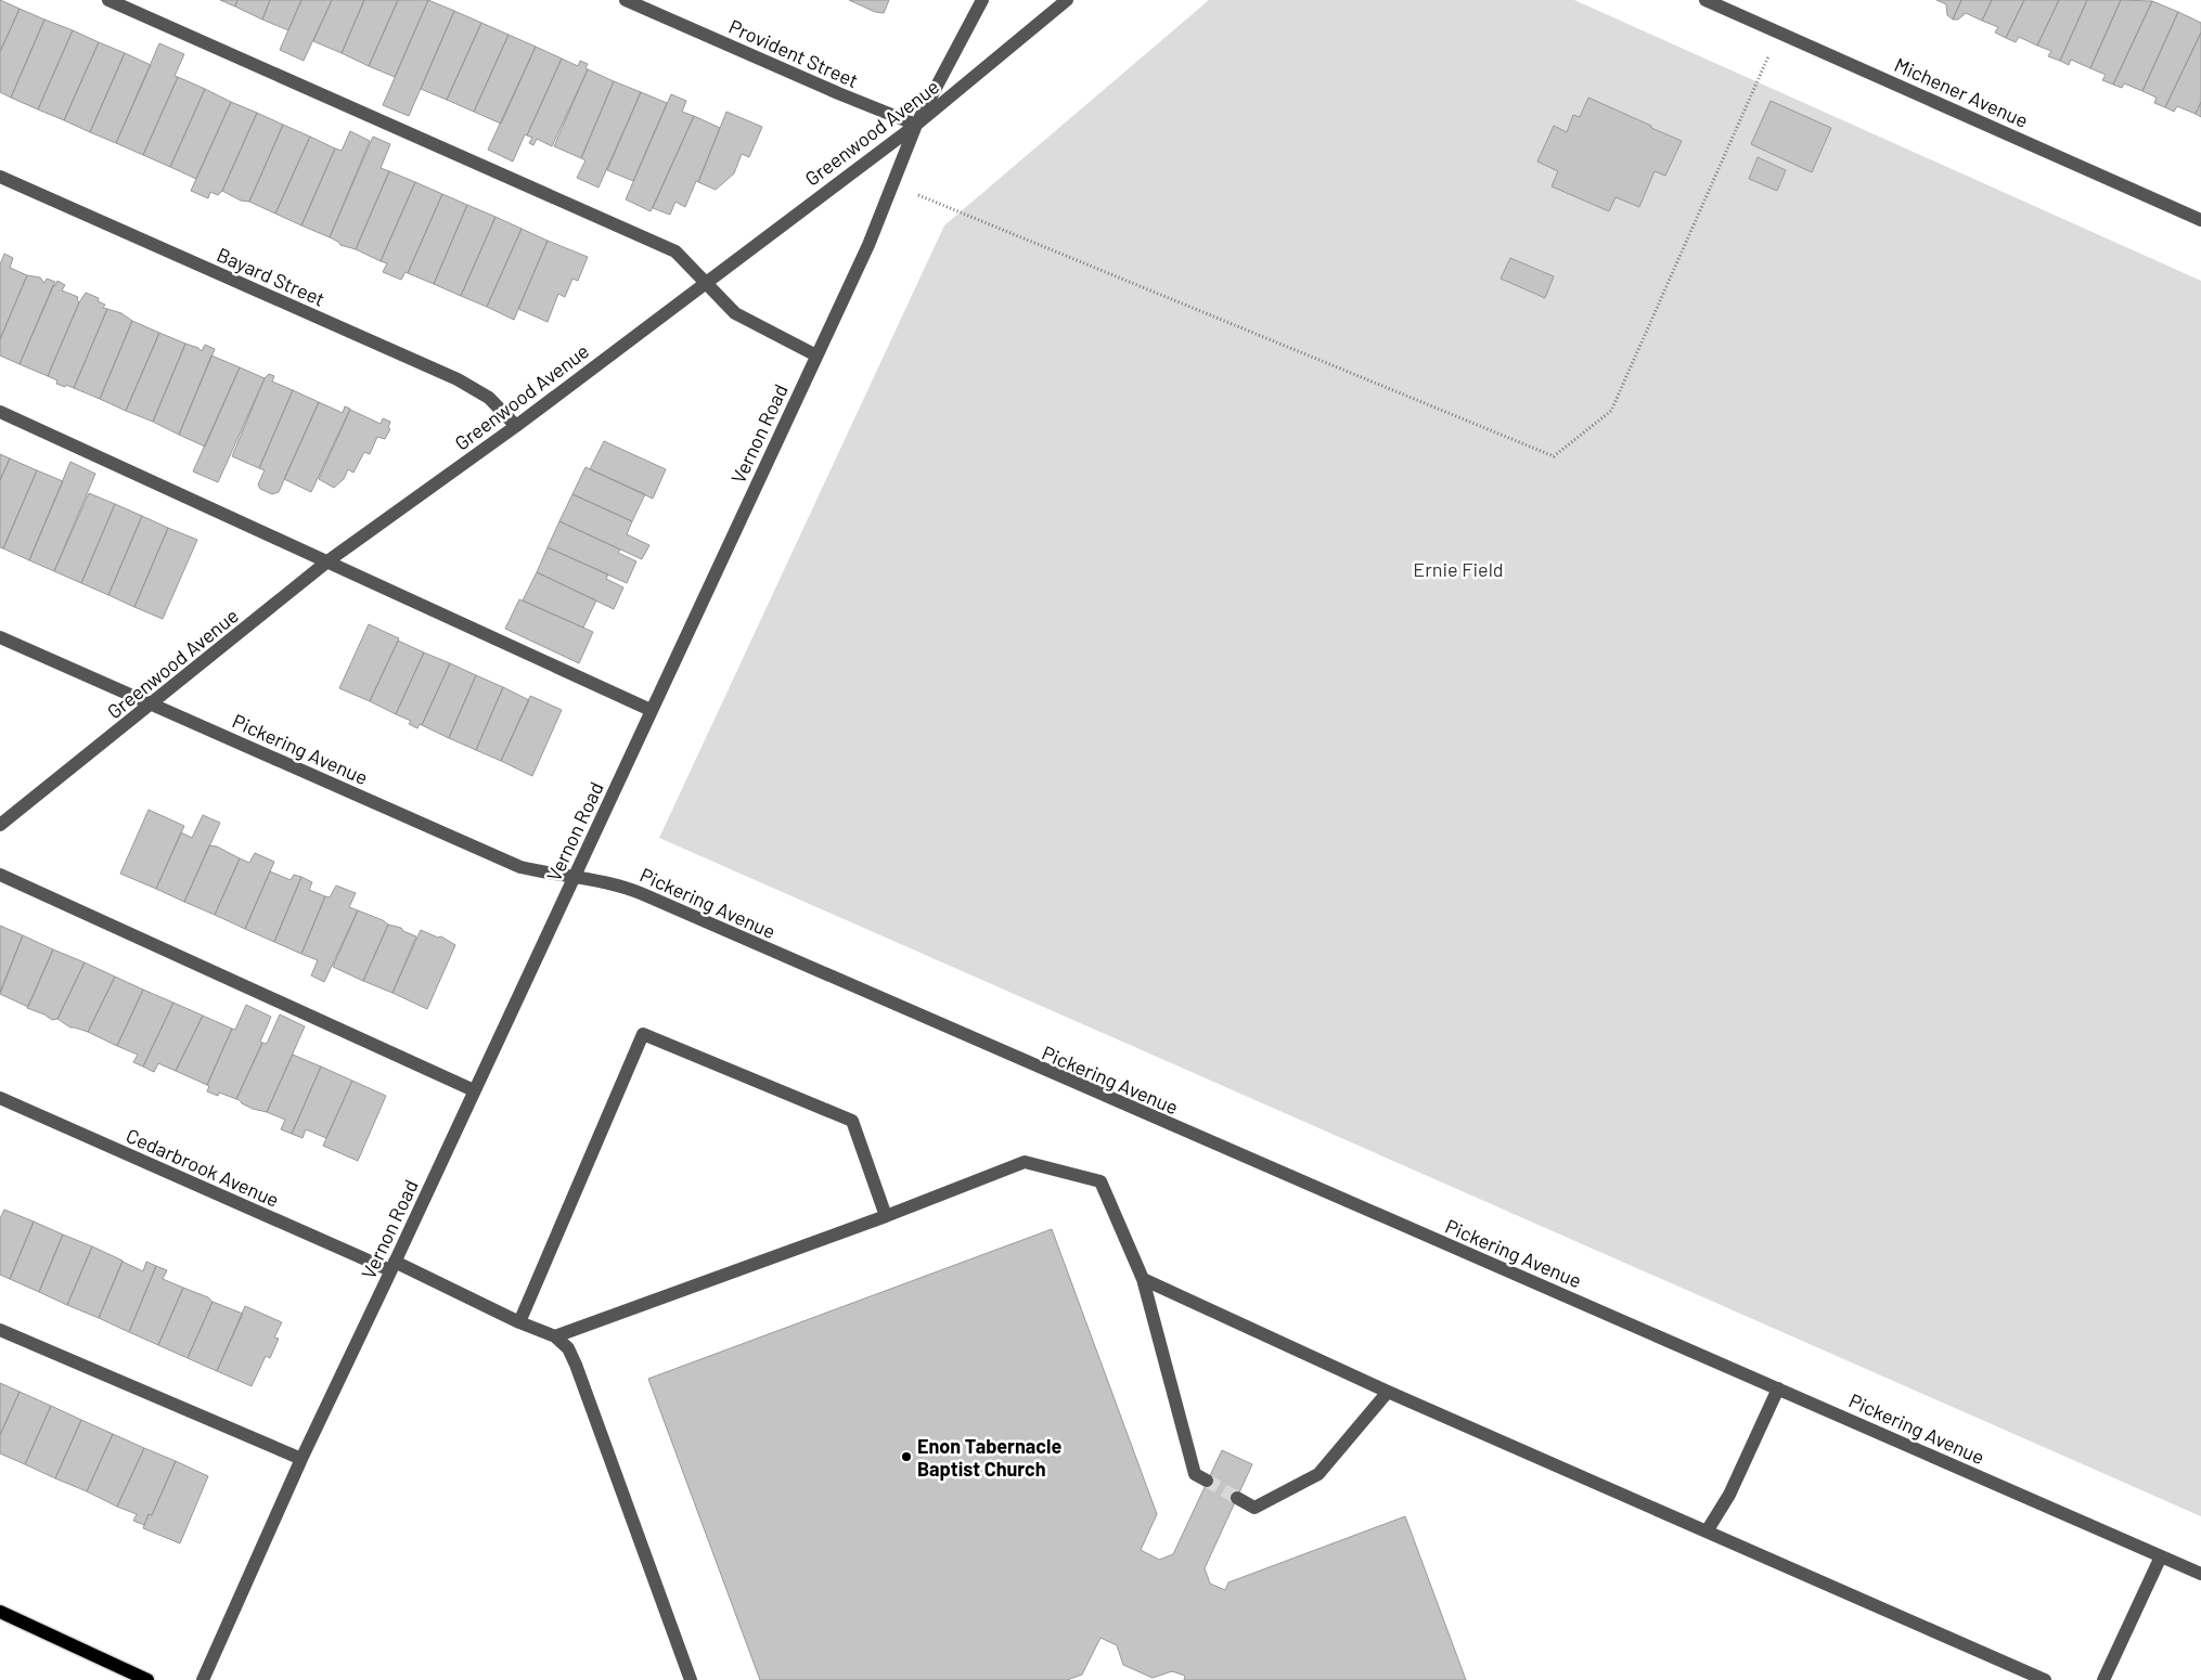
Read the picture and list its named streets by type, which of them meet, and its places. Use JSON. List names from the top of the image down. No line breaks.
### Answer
{"streets":{"street":["Provident Street","Michener Avenue","Greenwood Avenue","Bayard Street","Vernon Road","Pickering Avenue","Cedarbrook Avenue"]},"crossings":[["Provident Street","Greenwood Avenue"],["Provident Street","Vernon Road"],["Greenwood Avenue","Bayard Street"],["Greenwood Avenue","Vernon Road"],["Greenwood Avenue","Pickering Avenue"],["Vernon Road","Pickering Avenue"],["Vernon Road","Cedarbrook Avenue"]],"parks":["Ernie Field"],"places":["Enon Tabernacle Baptist Church"]}
